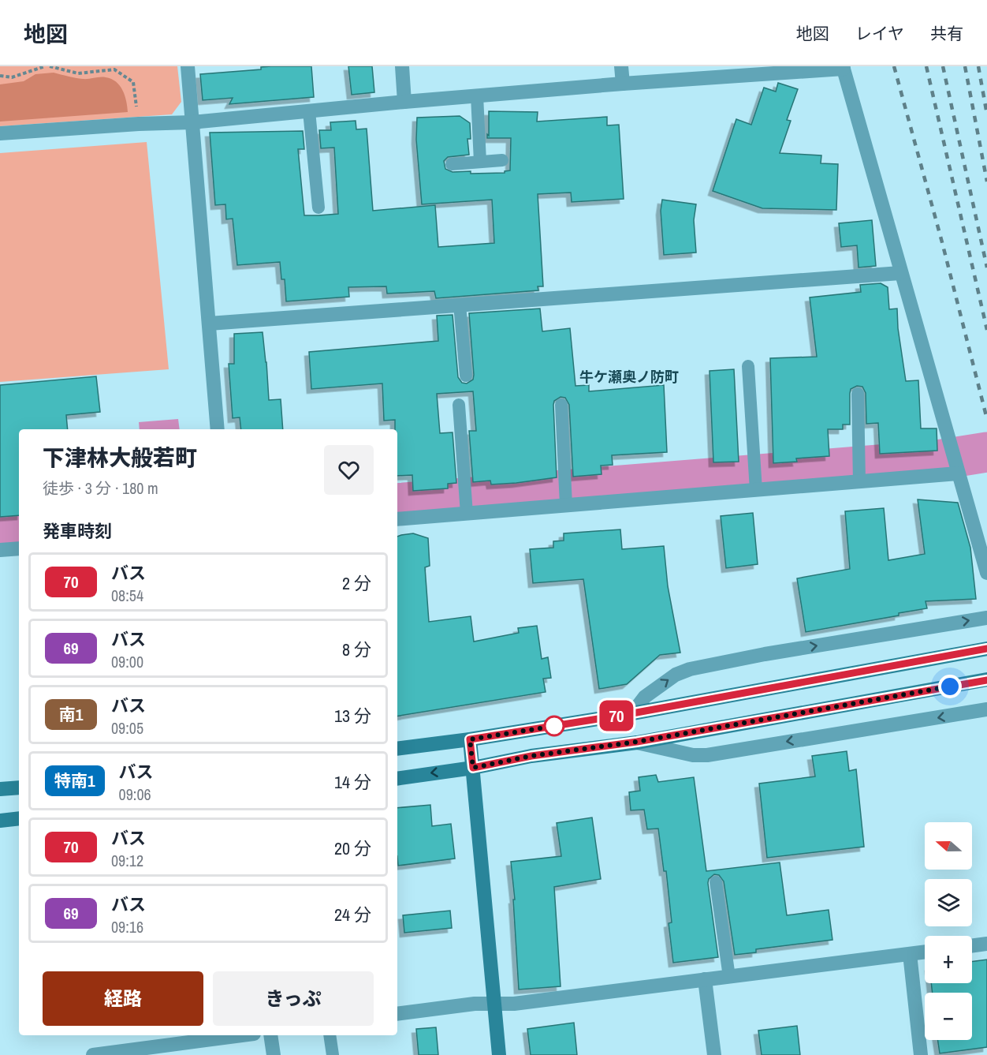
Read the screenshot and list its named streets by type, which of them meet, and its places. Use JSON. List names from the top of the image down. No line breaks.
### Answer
{"districts":["牛ケ瀬奥ノ防町"],"lines":["bus line 70"],"north":"left","page":{"header":"地図","nav":["地図","レイヤ","共有"],"on_map":"70","heading":[["下津林大般若町","徒歩 · 3 分 · 180 m"],"発車時刻"],"list":[{"mark":"70","name":"バス","note":"08:54","value":"2 分"},{"mark":"69","name":"バス","note":"09:00","value":"8 分"},{"mark":"南1","name":"バス","note":"09:05","value":"13 分"},{"mark":"特南1","name":"バス","note":"09:06","value":"14 分"},{"mark":"70","name":"バス","note":"09:12","value":"20 分"},{"mark":"69","name":"バス","note":"09:16","value":"24 分"}],"map_buttons":["+","−"],"buttons":["経路","きっぷ"]}}
